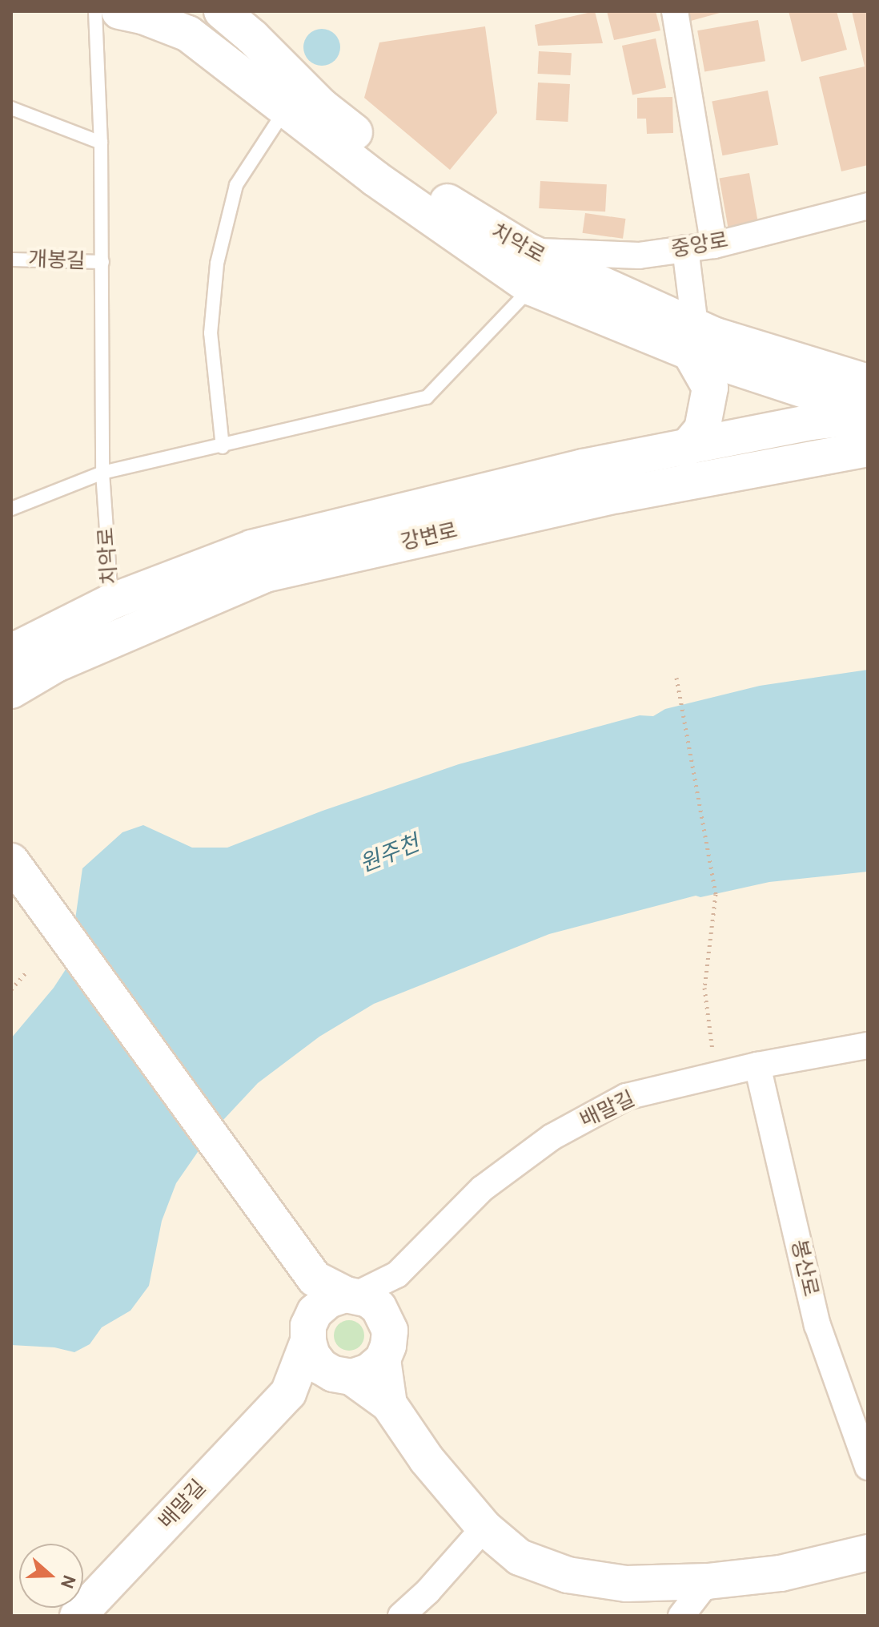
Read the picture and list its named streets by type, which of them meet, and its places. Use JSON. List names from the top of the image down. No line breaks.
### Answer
{"streets":{"street":["치악로","중앙로","강변로","배말길","봉산로"],"lane":["개봉길"]},"crossings":[["치악로","중앙로"],["치악로","개봉길"],["치악로","강변로"],["배말길","봉산로"]],"water":["원주천"],"north":"right"}
